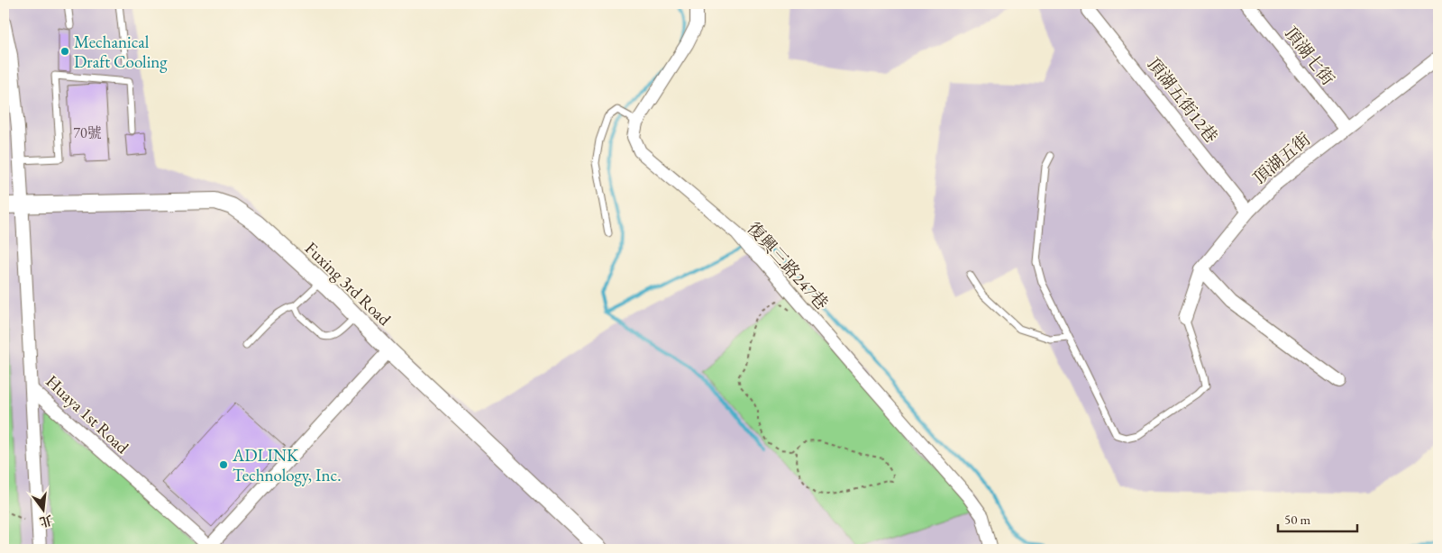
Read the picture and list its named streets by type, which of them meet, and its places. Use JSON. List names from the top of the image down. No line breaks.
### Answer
{"streets":{"street":["頂湖七街","頂湖五街12巷","頂湖五街","復興三路247巷","Fuxing 3rd Road","Huaya 1st Road"]},"crossings":[["頂湖七街","頂湖五街"],["頂湖五街12巷","頂湖五街"],["Fuxing 3rd Road","Huaya 1st Road"]],"places":["Mechanical Draft Cooling","ADLINK Technology, Inc."],"house_numbers":["70號"],"scale_bar":"50 m","north":"bottom"}
